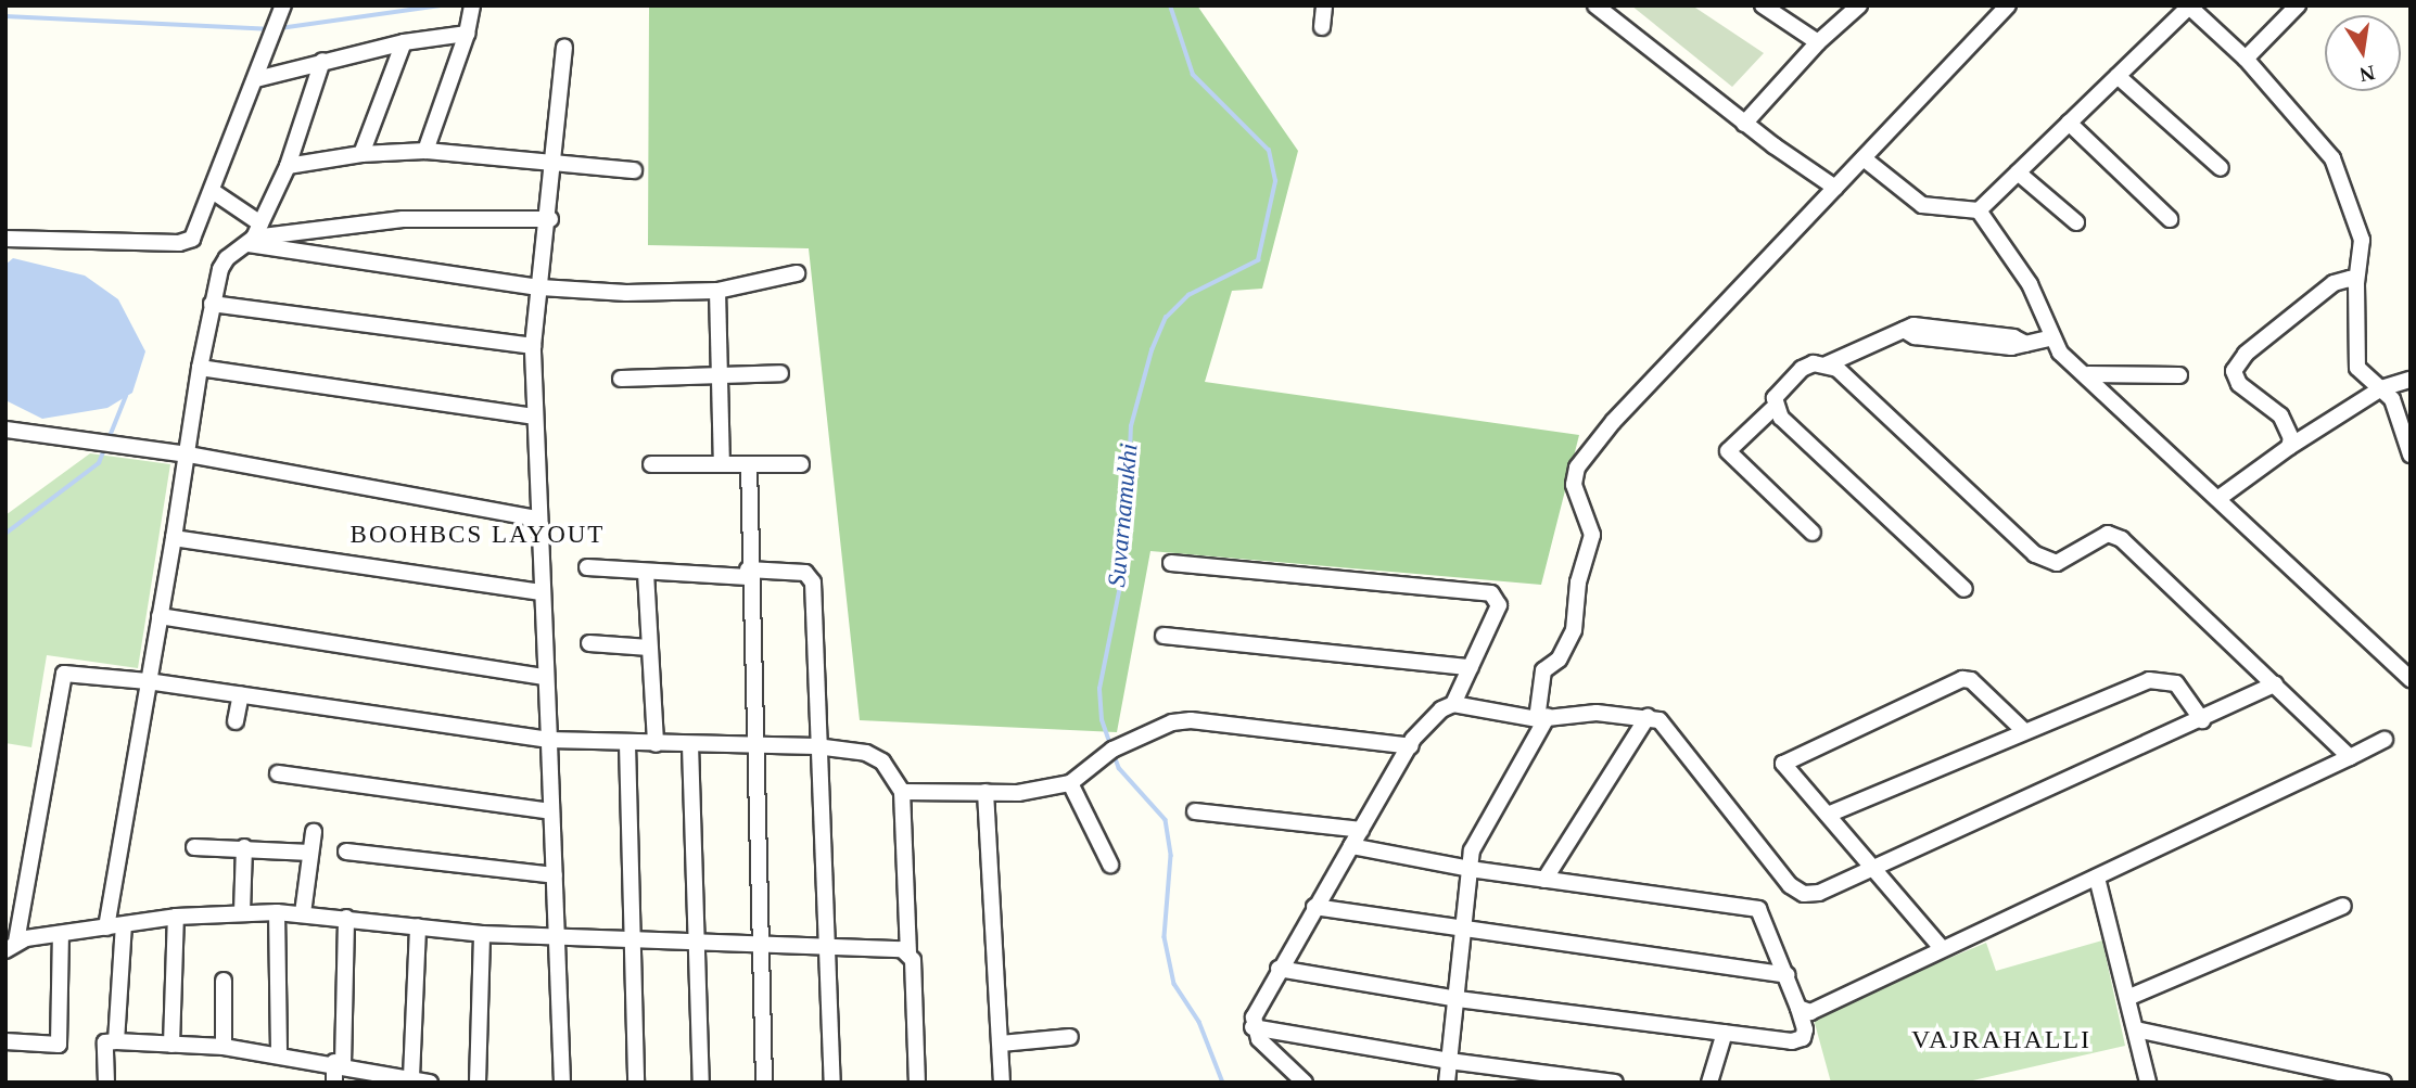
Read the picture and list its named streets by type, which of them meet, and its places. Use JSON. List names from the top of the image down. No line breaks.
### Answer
{"districts":["BOOHBCS LAYOUT","VAJRAHALLI"],"water":["Suvarnamukhi"],"north":"bottom"}
